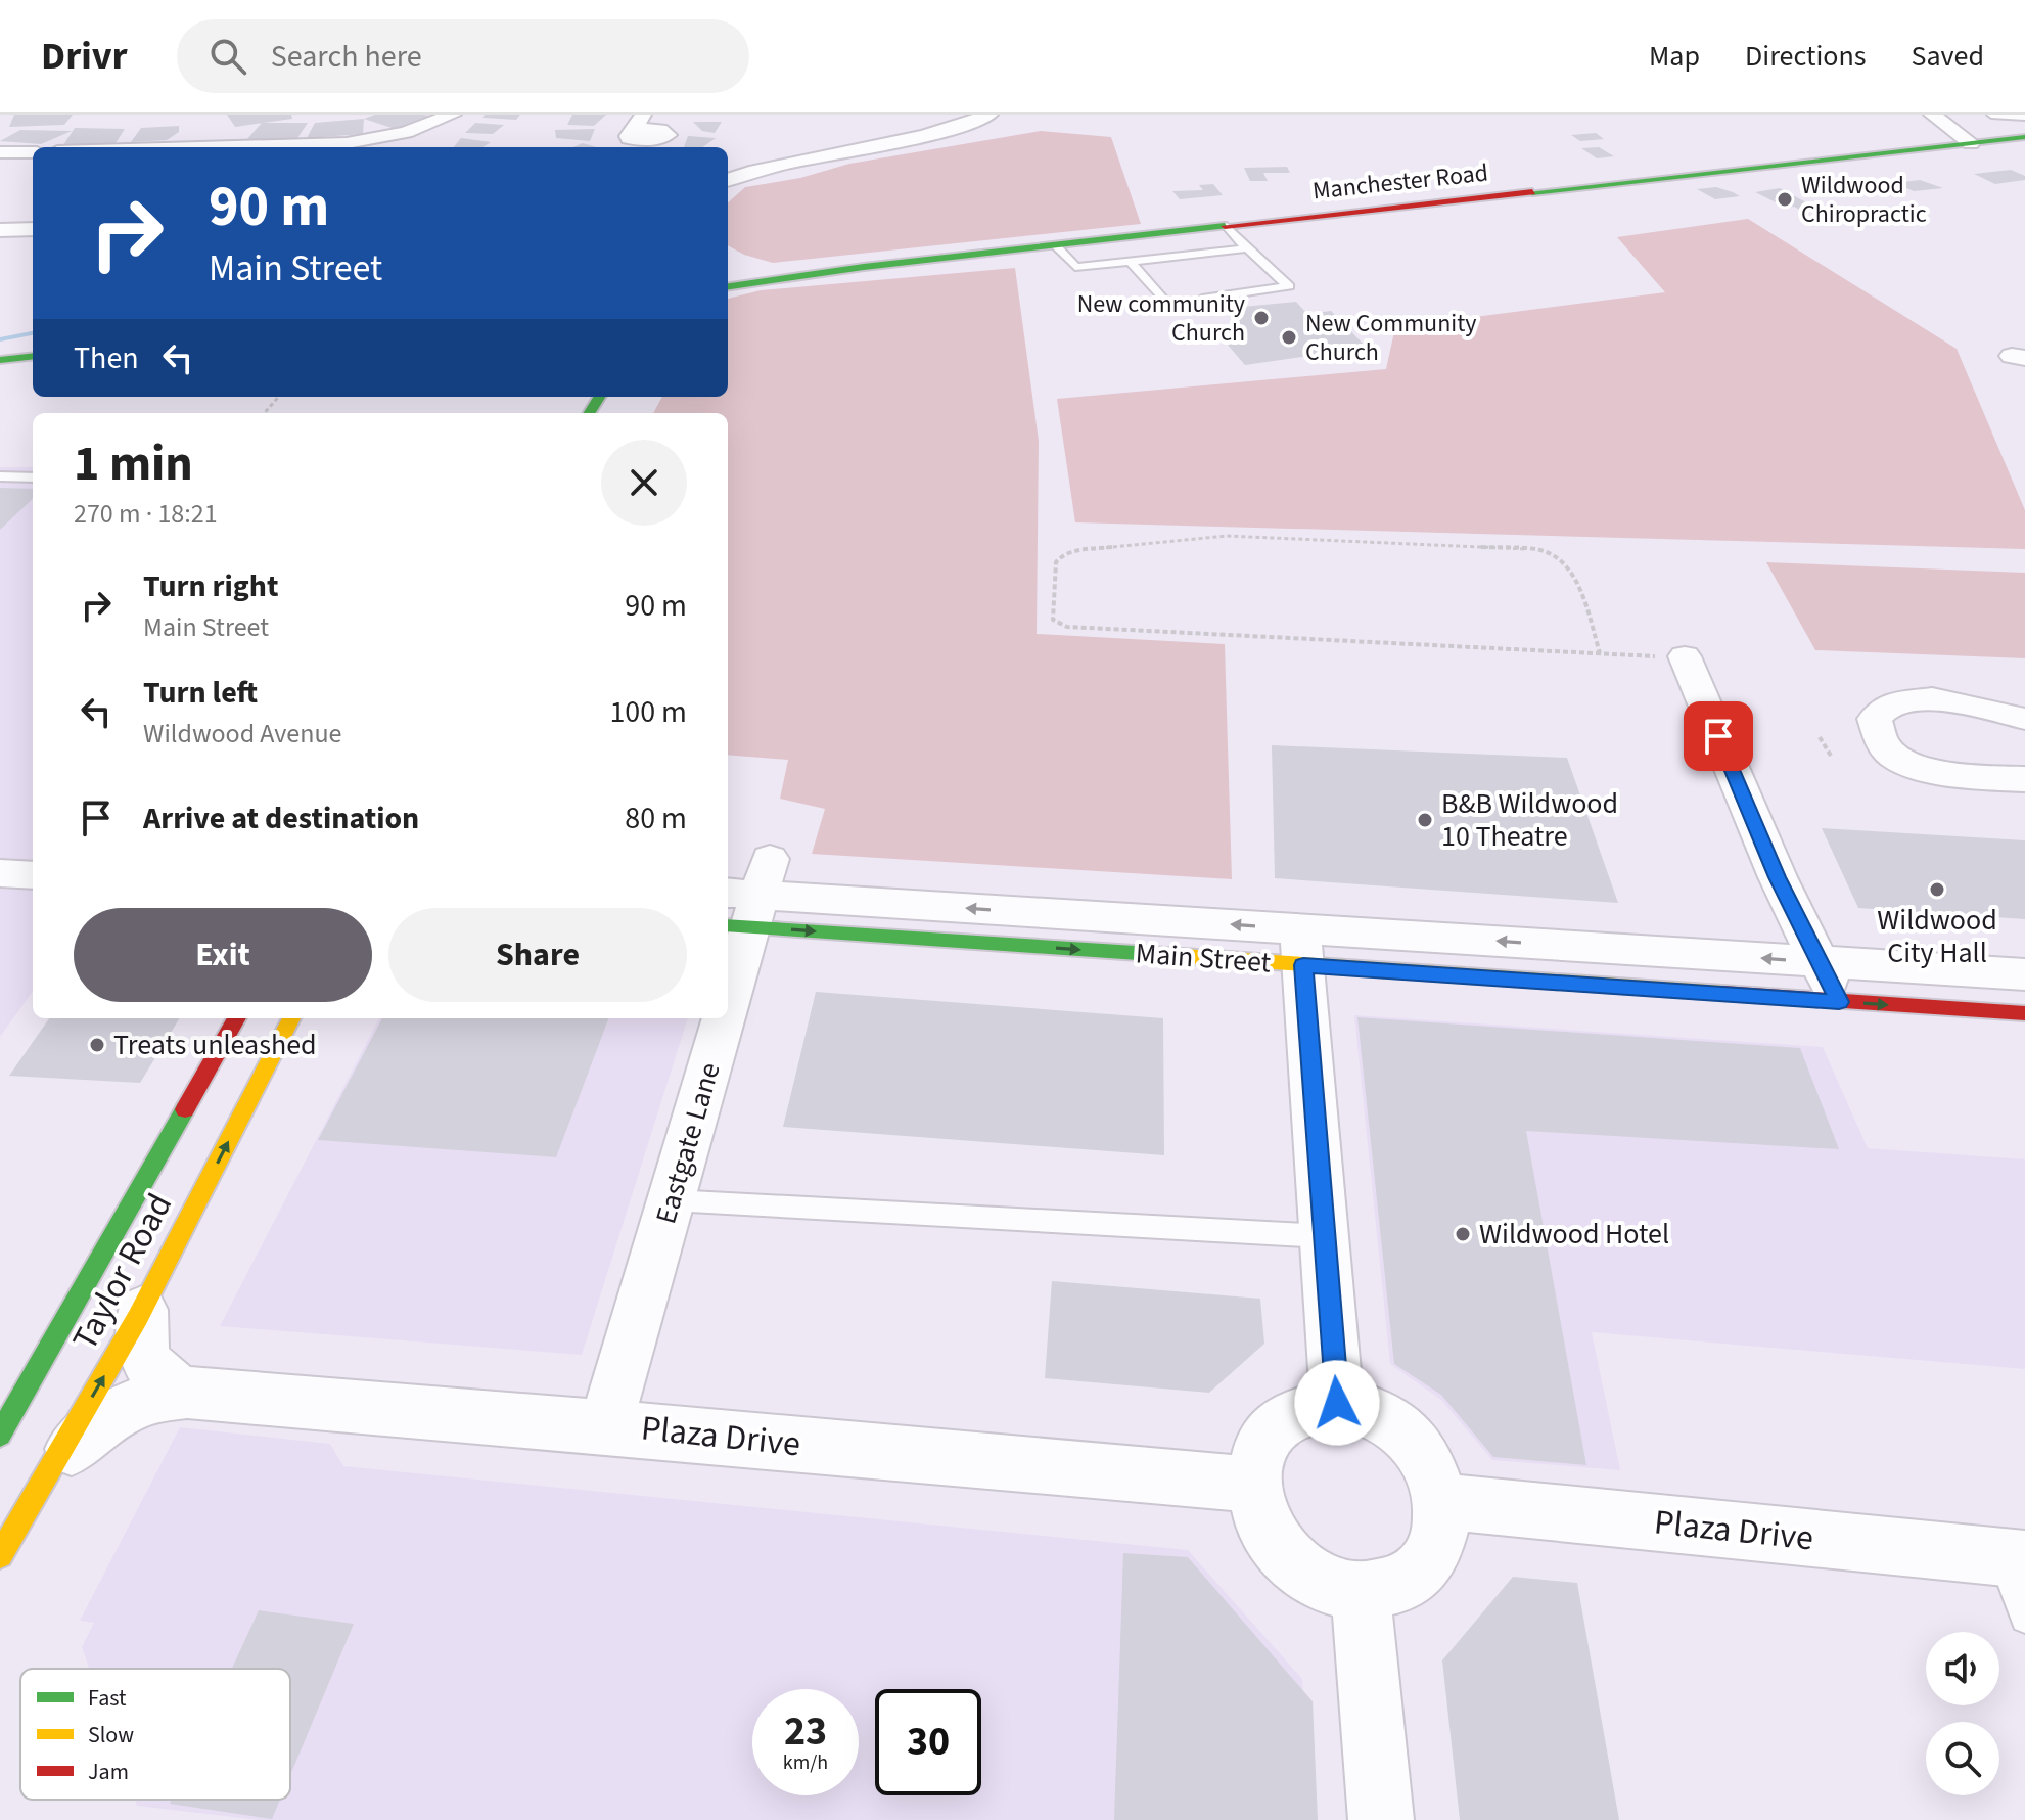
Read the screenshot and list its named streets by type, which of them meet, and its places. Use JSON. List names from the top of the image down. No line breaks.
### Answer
{"streets":{"street":["Manchester Road","Main Street","Eastgate Lane","Taylor Road","Plaza Drive"]},"crossings":[["Main Street","Eastgate Lane"],["Eastgate Lane","Plaza Drive"]],"places":["Wildwood Chiropractic","New community Church","New Community Church","B&B Wildwood 10 Theatre","Wildwood City Hall","Treats unleashed","Wildwood Hotel"],"legend":["Fast","Slow","Jam"],"page":{"header":"Drivr","search":"Search here","nav":["Map","Directions","Saved"],"turn":["90 m","Main Street"],"then":"Then","heading":["1 min","270 m · 18:21"],"list":[{"name":"Turn right","note":"Main Street","value":"90 m"},{"name":"Turn left","note":"Wildwood Avenue","value":"100 m"},{"name":"Arrive at destination","value":"80 m"}],"buttons":["Exit","Share"],"speed":"23 km/h","limit":"30"}}
